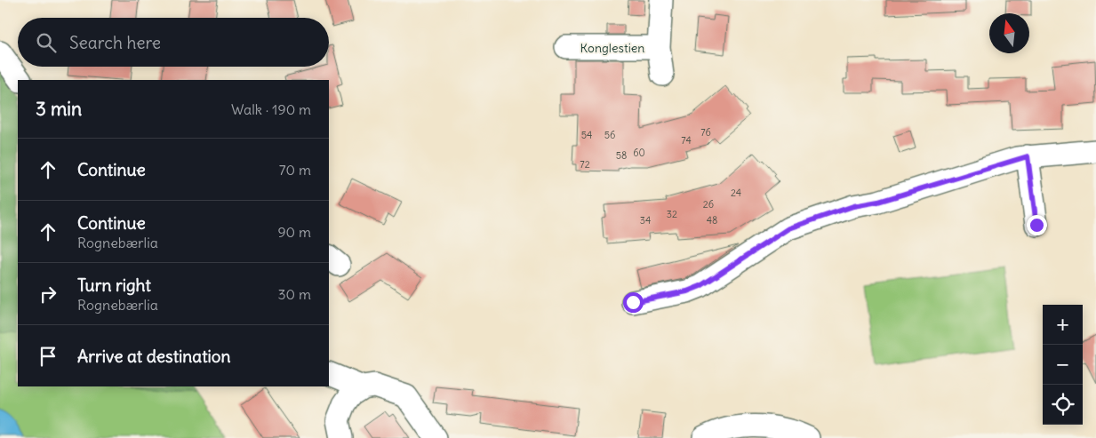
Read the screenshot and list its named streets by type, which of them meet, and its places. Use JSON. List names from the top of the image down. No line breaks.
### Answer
{"streets":{"street":["Konglestien"]},"house_numbers":["76","54","56","74","60","58","72","24","26","32","34","48"],"north":"top","page":{"search":"Search here","heading":["3 min","Walk · 190 m"],"list":[["Continue","70 m"],["Continue","Rognebærlia","90 m"],["Turn right","Rognebærlia","30 m"],"Arrive at destination"],"map_buttons":["+","−"]}}
